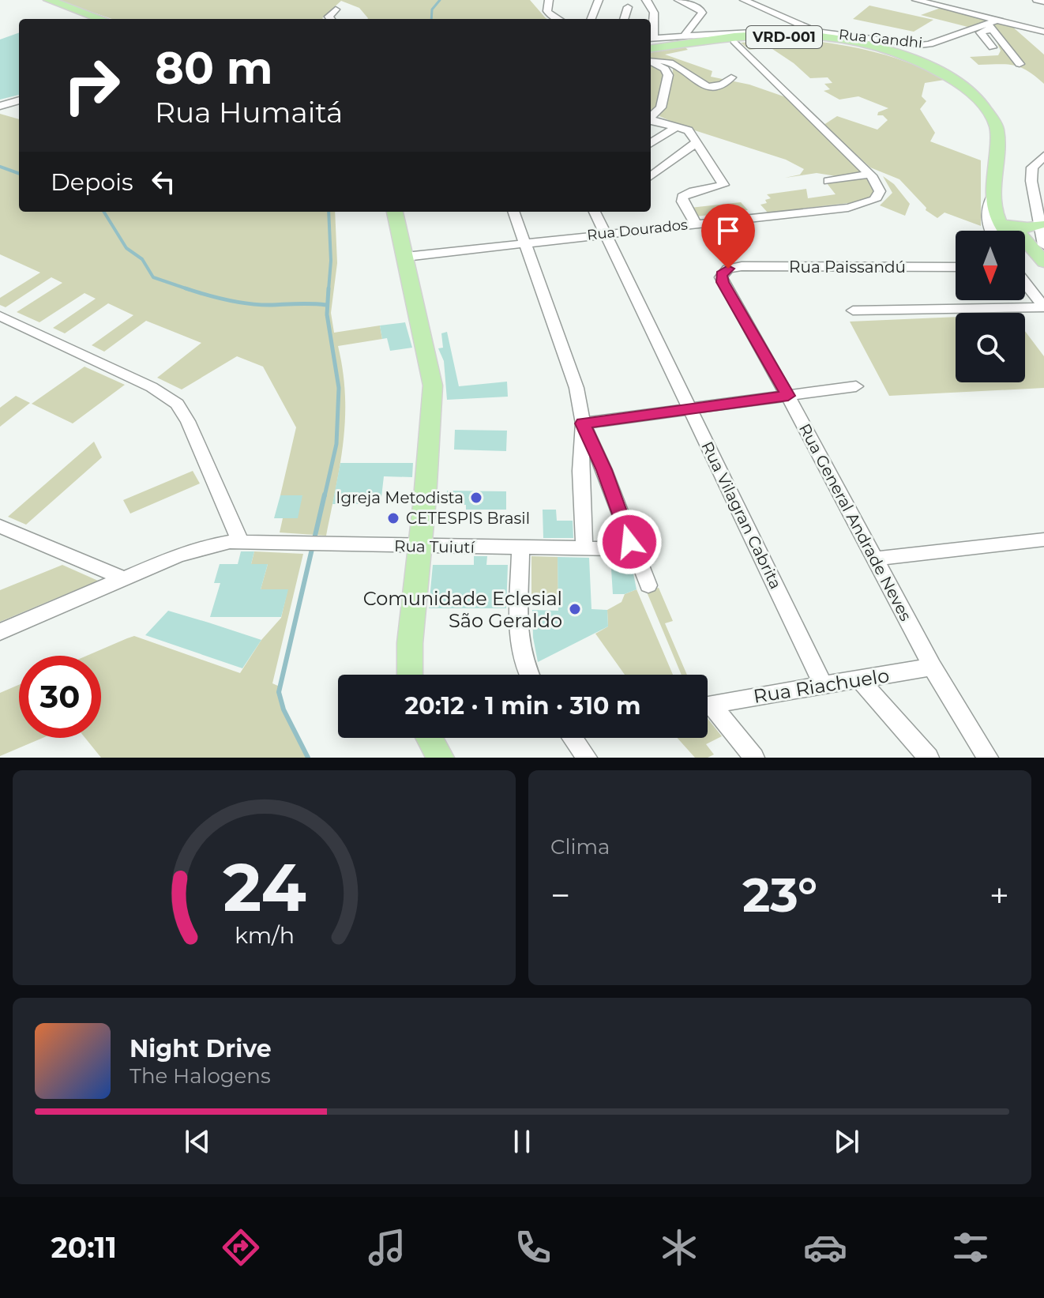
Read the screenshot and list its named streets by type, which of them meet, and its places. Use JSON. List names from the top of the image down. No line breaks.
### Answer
{"streets":{"main road":["VRD-001"],"street":["Rua Gandhi","Rua Dourados","Rua Paissandú","Rua Vilagran Cabrita","Rua General Andrade Neves","Rua Tuiutí","Rua Riachuelo"]},"crossings":[["Rua Dourados","Rua Vilagran Cabrita"],["Rua Paissandú","Rua General Andrade Neves"],["Rua Vilagran Cabrita","Rua Riachuelo"],["Rua General Andrade Neves","Rua Riachuelo"]],"places":["Igreja Metodista","CETESPIS Brasil","Comunidade Eclesial São Geraldo"],"north":"bottom","page":{"turn":["80 m","Rua Humaitá"],"then":"Depois","limit":"30","trip":"20:12 · 1 min · 310 m","tile":"Clima","heat":["−","23°","+"],"song":["Night Drive","The Halogens"],"tabs":"20:11","gauge":["24","km/h"]}}
